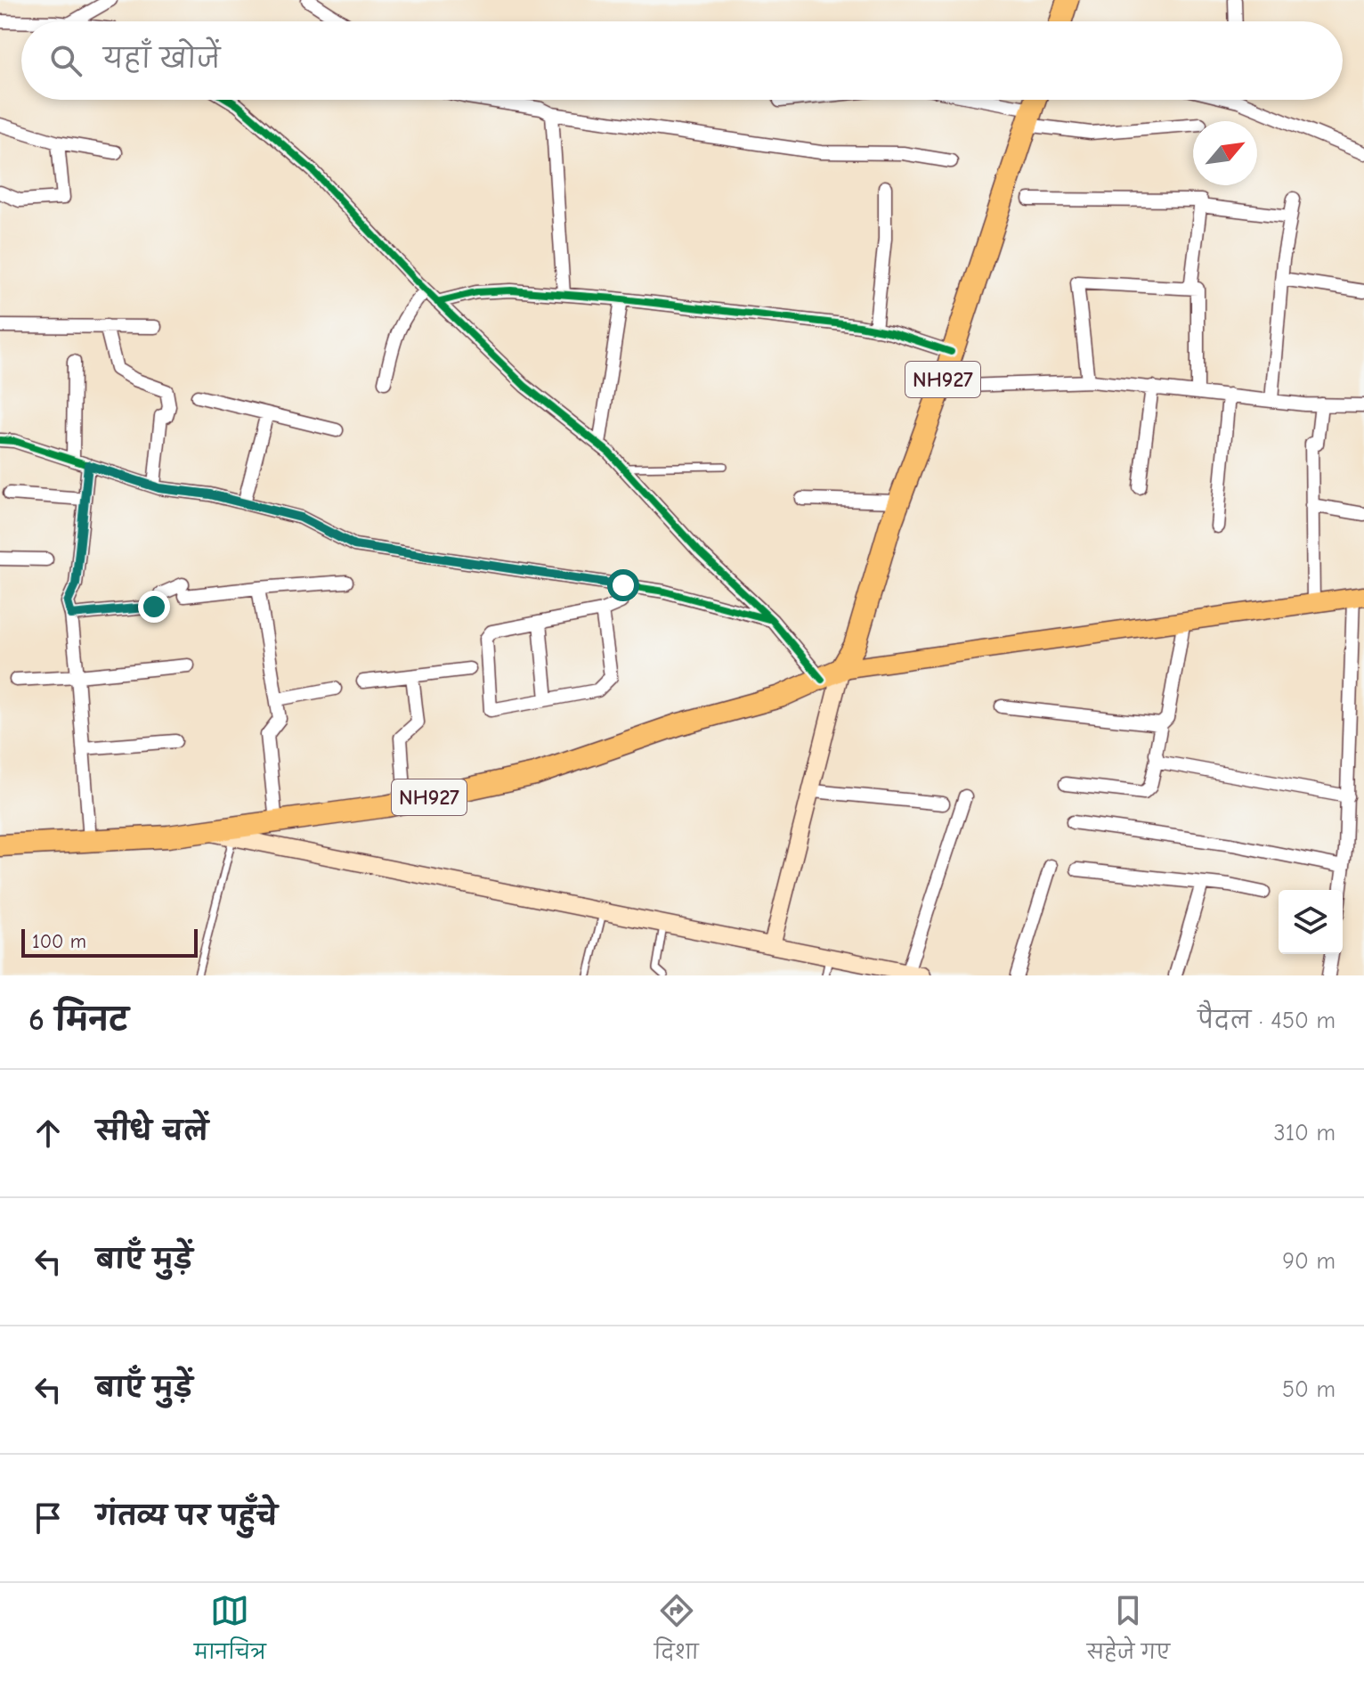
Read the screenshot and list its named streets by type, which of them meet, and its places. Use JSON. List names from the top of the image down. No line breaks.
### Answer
{"streets":{"highway":["NH927"]},"scale_bar":"100 m","north":"top right","page":{"search":"यहाँ खोजें","scale":"100 m","heading":["6 मिनट","पैदल · 450 m"],"list":[["सीधे चलें","310 m"],["बाएँ मुड़ें","90 m"],["बाएँ मुड़ें","50 m"],"गंतव्य पर पहुँचे"],"nav":["मानचित्र","दिशा","सहेजे गए"]}}
